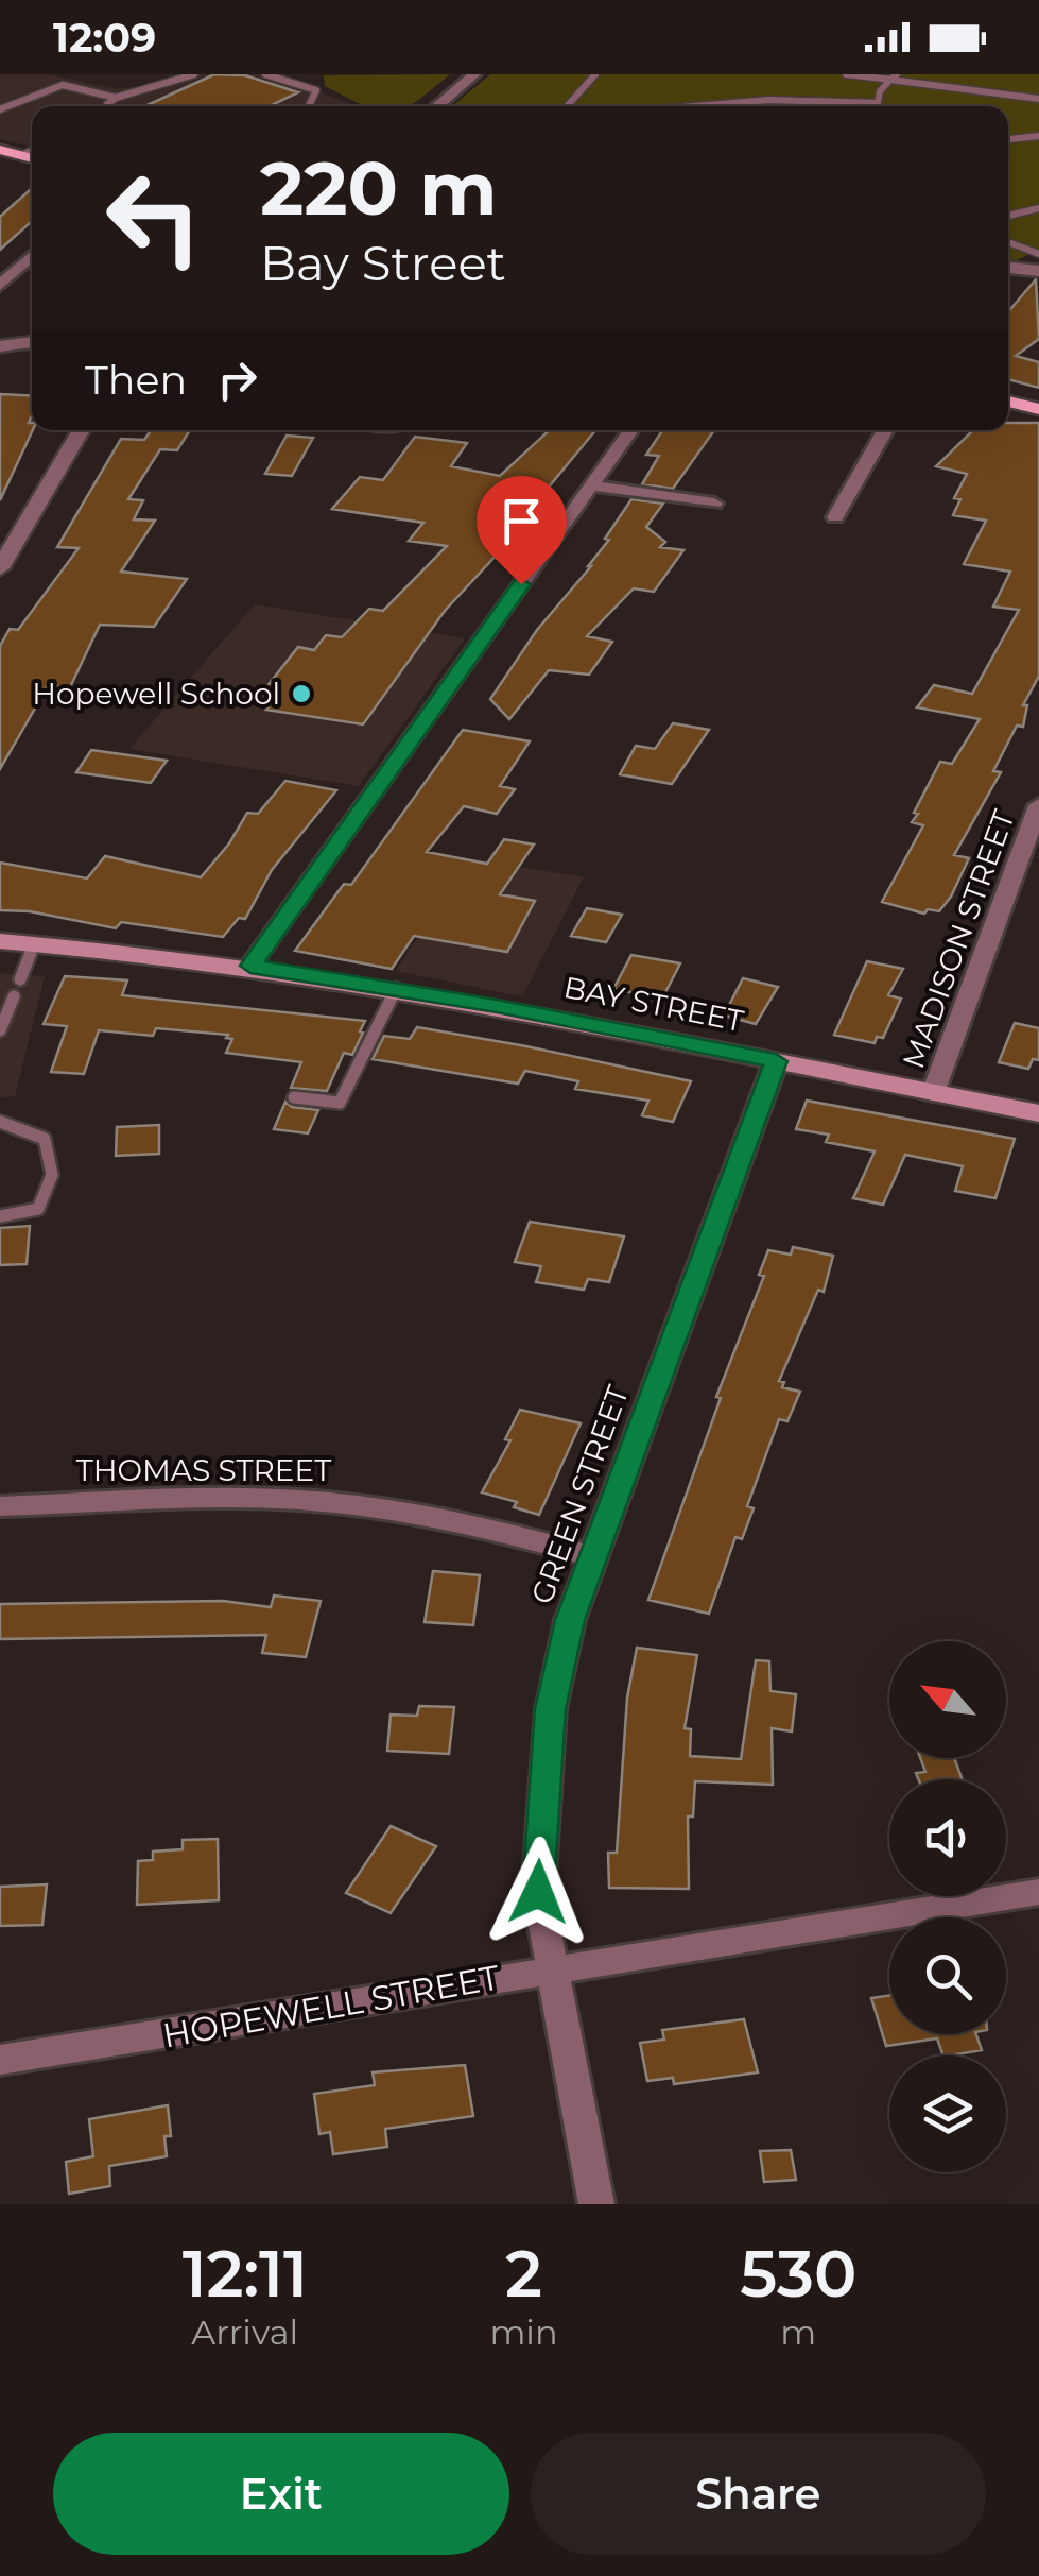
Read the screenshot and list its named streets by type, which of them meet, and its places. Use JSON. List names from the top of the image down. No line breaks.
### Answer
{"streets":{"main road":["BAY STREET"],"street":["MADISON STREET","THOMAS STREET","GREEN STREET","HOPEWELL STREET"]},"crossings":[["MADISON STREET","BAY STREET"],["BAY STREET","GREEN STREET"],["THOMAS STREET","GREEN STREET"],["GREEN STREET","HOPEWELL STREET"]],"places":["Hopewell School"],"north":"top left","page":{"status":"12:09","turn":["220 m","Bay Street"],"then":"Then","eta":["12:11","Arrival","2","min","530","m"],"buttons":["Exit","Share"]}}
